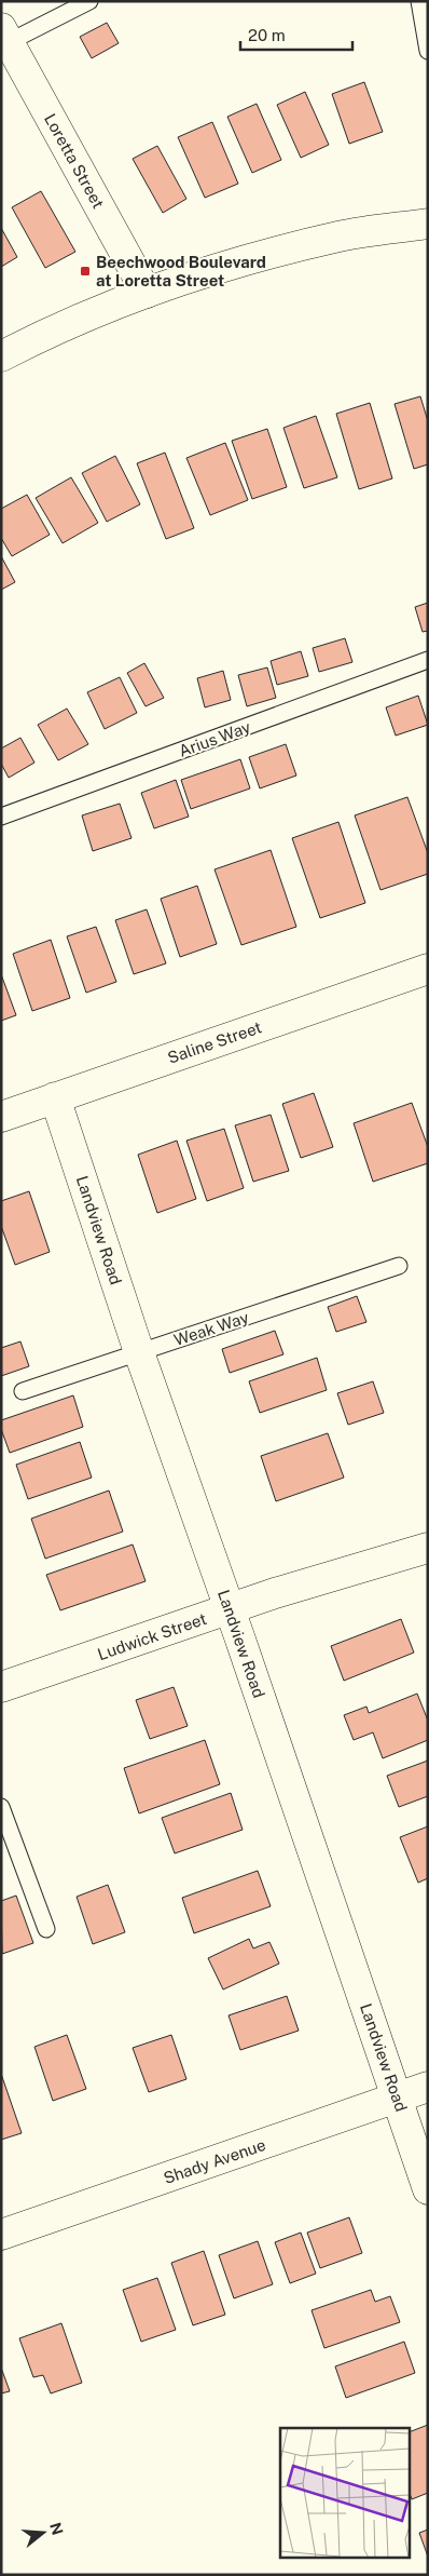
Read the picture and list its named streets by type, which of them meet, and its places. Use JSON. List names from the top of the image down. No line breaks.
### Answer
{"streets":{"street":["Loretta Street","Saline Street","Landview Road","Ludwick Street","Shady Avenue"],"lane":["Arius Way","Weak Way"]},"crossings":[["Saline Street","Landview Road"],["Landview Road","Weak Way"],["Landview Road","Ludwick Street"],["Landview Road","Shady Avenue"]],"places":{"transit":["Beechwood Boulevard at Loretta Street"]},"scale_bar":"20 m","north":"right"}
